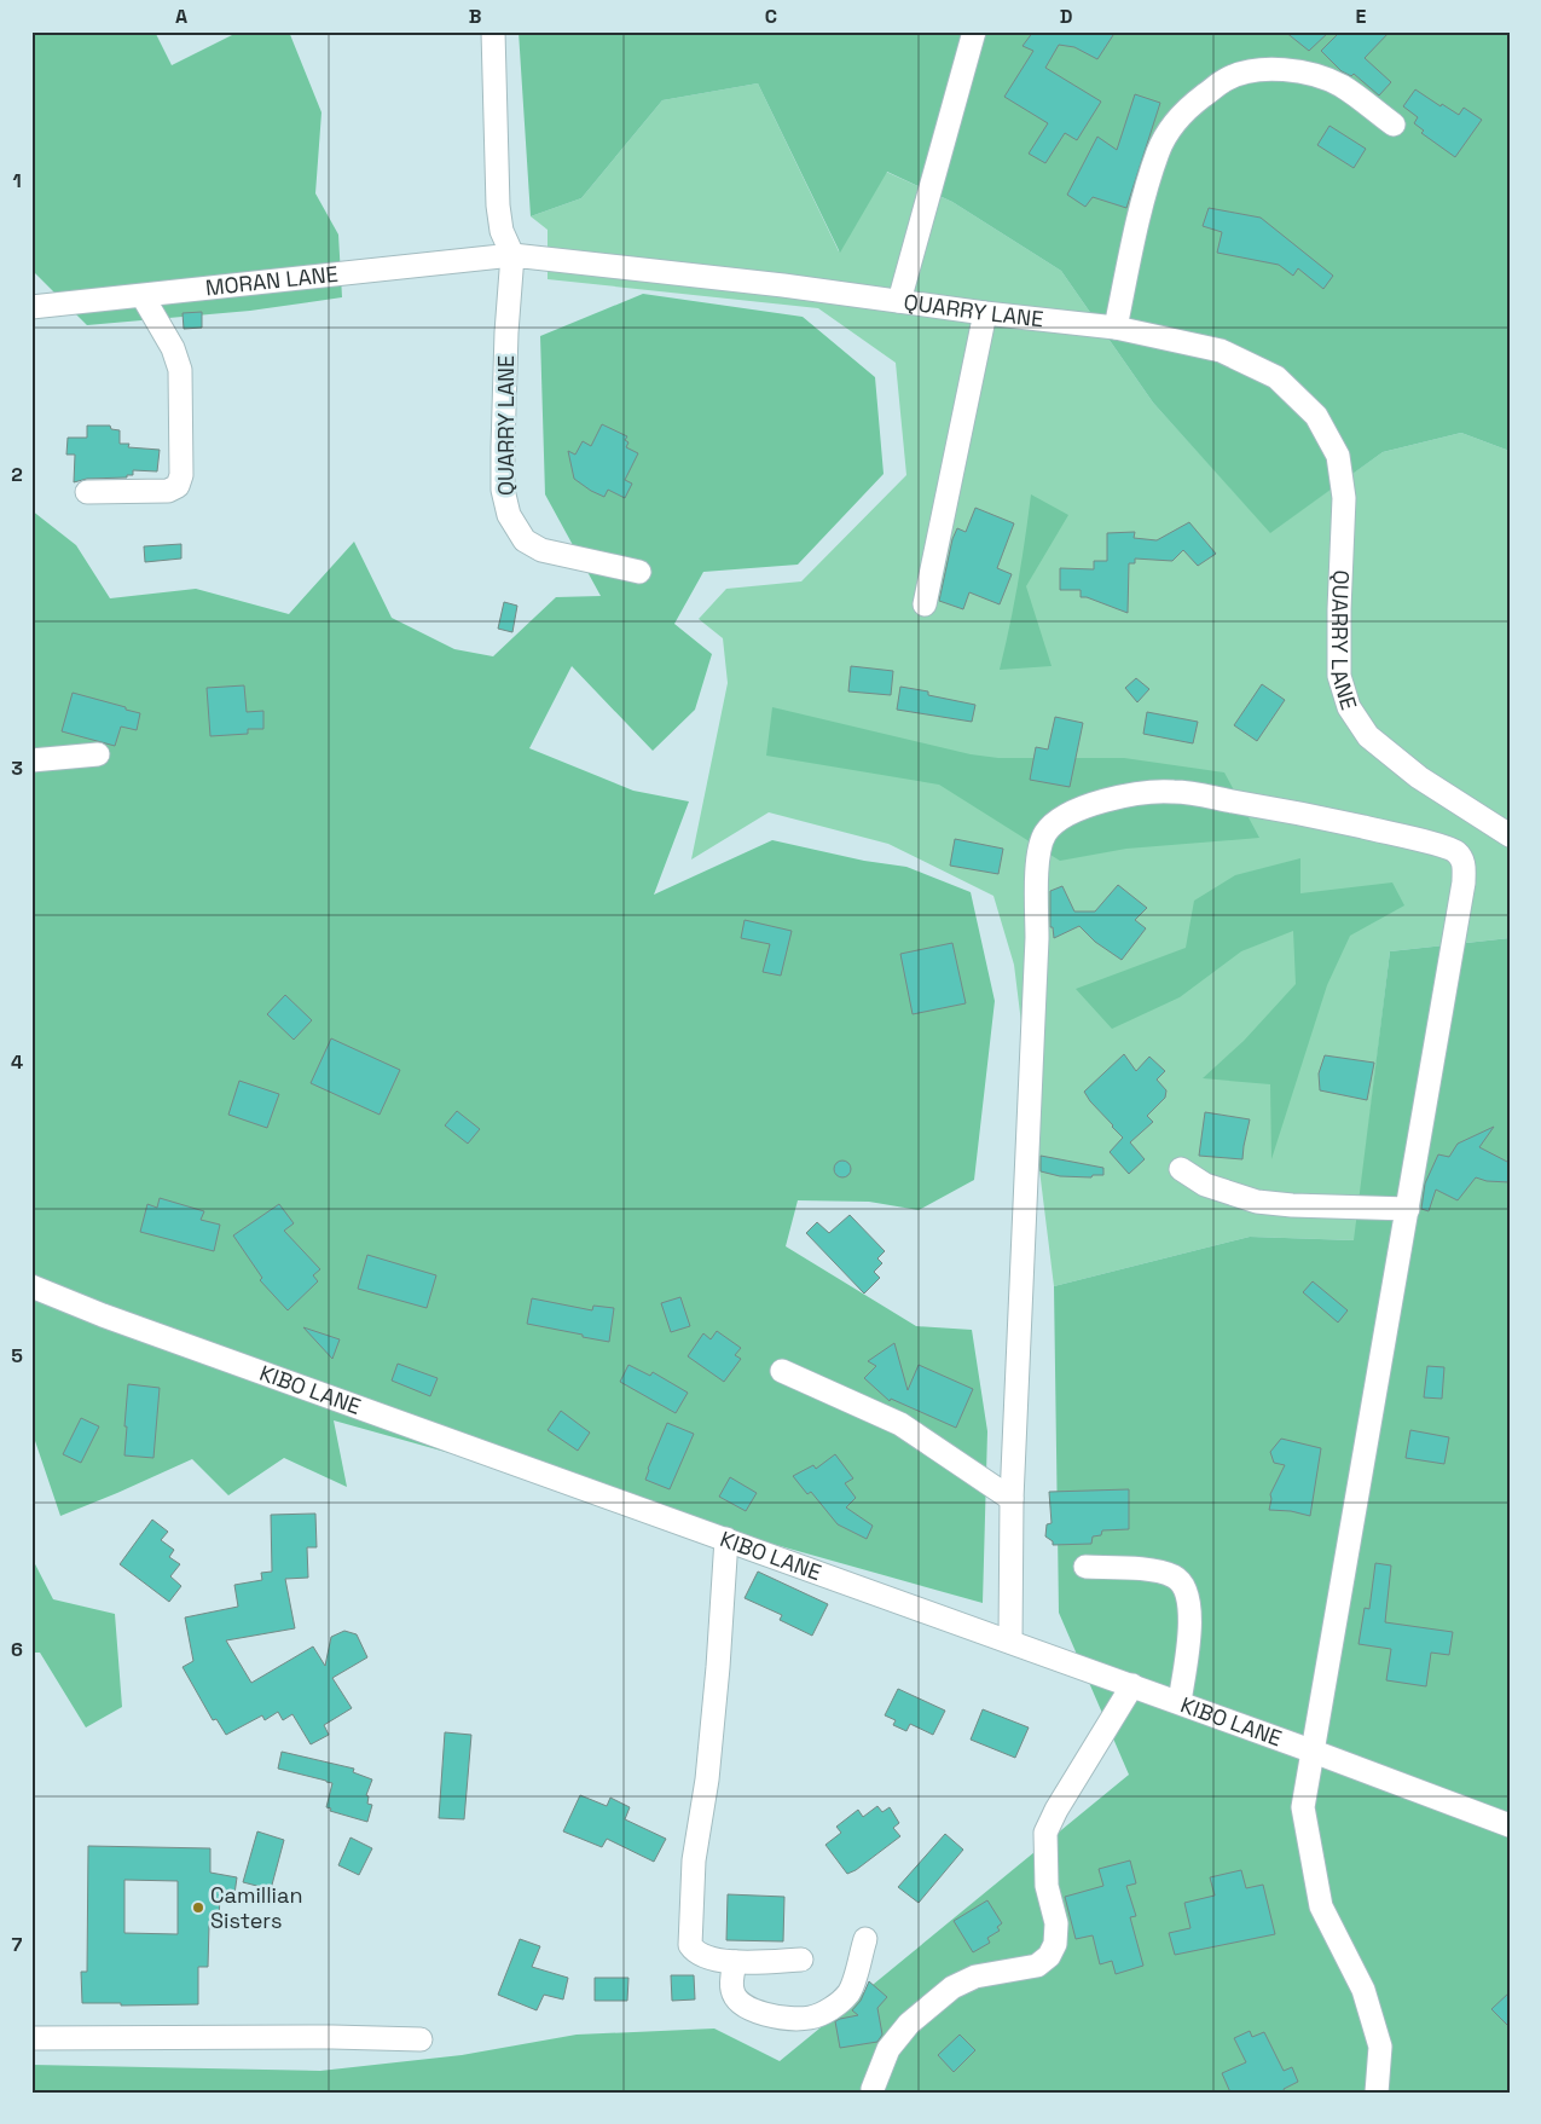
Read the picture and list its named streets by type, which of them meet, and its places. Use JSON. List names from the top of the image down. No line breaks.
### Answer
{"streets":{"street":["MORAN LANE","QUARRY LANE","KIBO LANE"]},"crossings":[["MORAN LANE","QUARRY LANE"]],"places":["Camillian Sisters"],"grid":{"columns":["A","B","C","D","E"],"rows":["1","2","3","4","5","6","7"]}}
